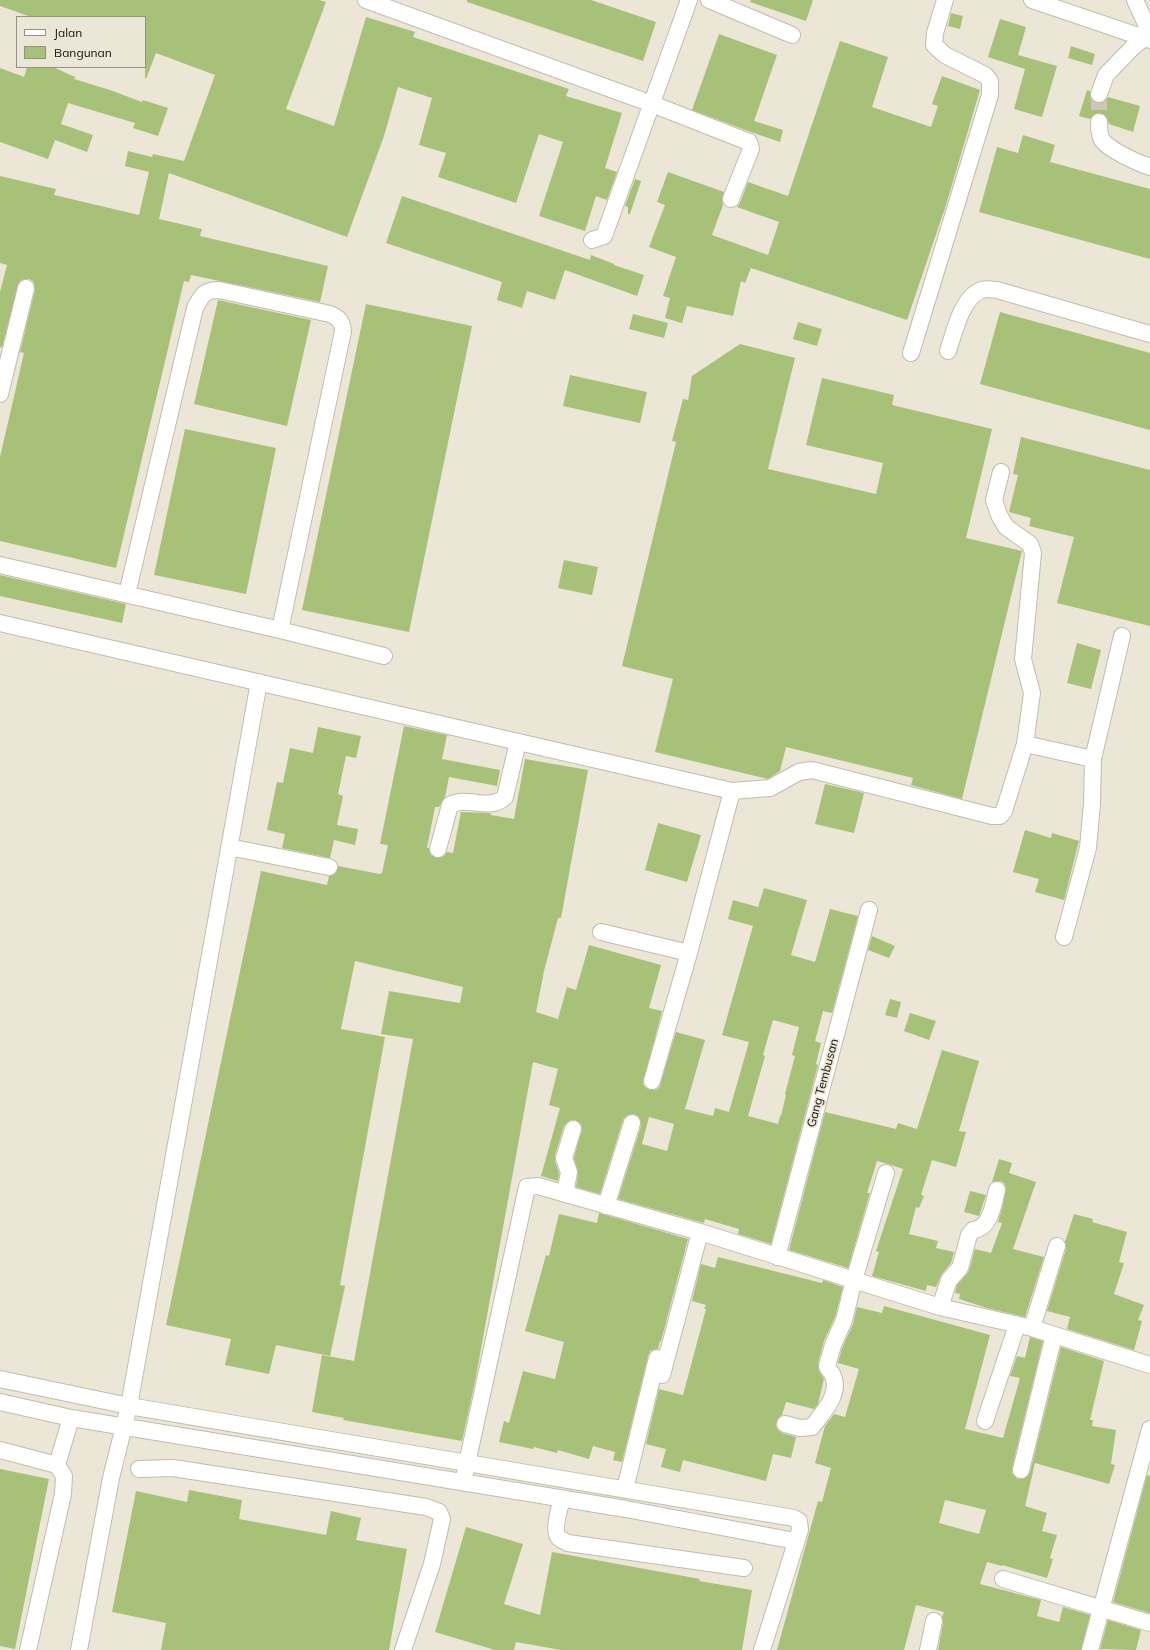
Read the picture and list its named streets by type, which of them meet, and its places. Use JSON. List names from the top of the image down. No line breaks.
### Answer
{"streets":{"street":["Gang Tembusan"]},"legend":["Jalan","Bangunan"]}
